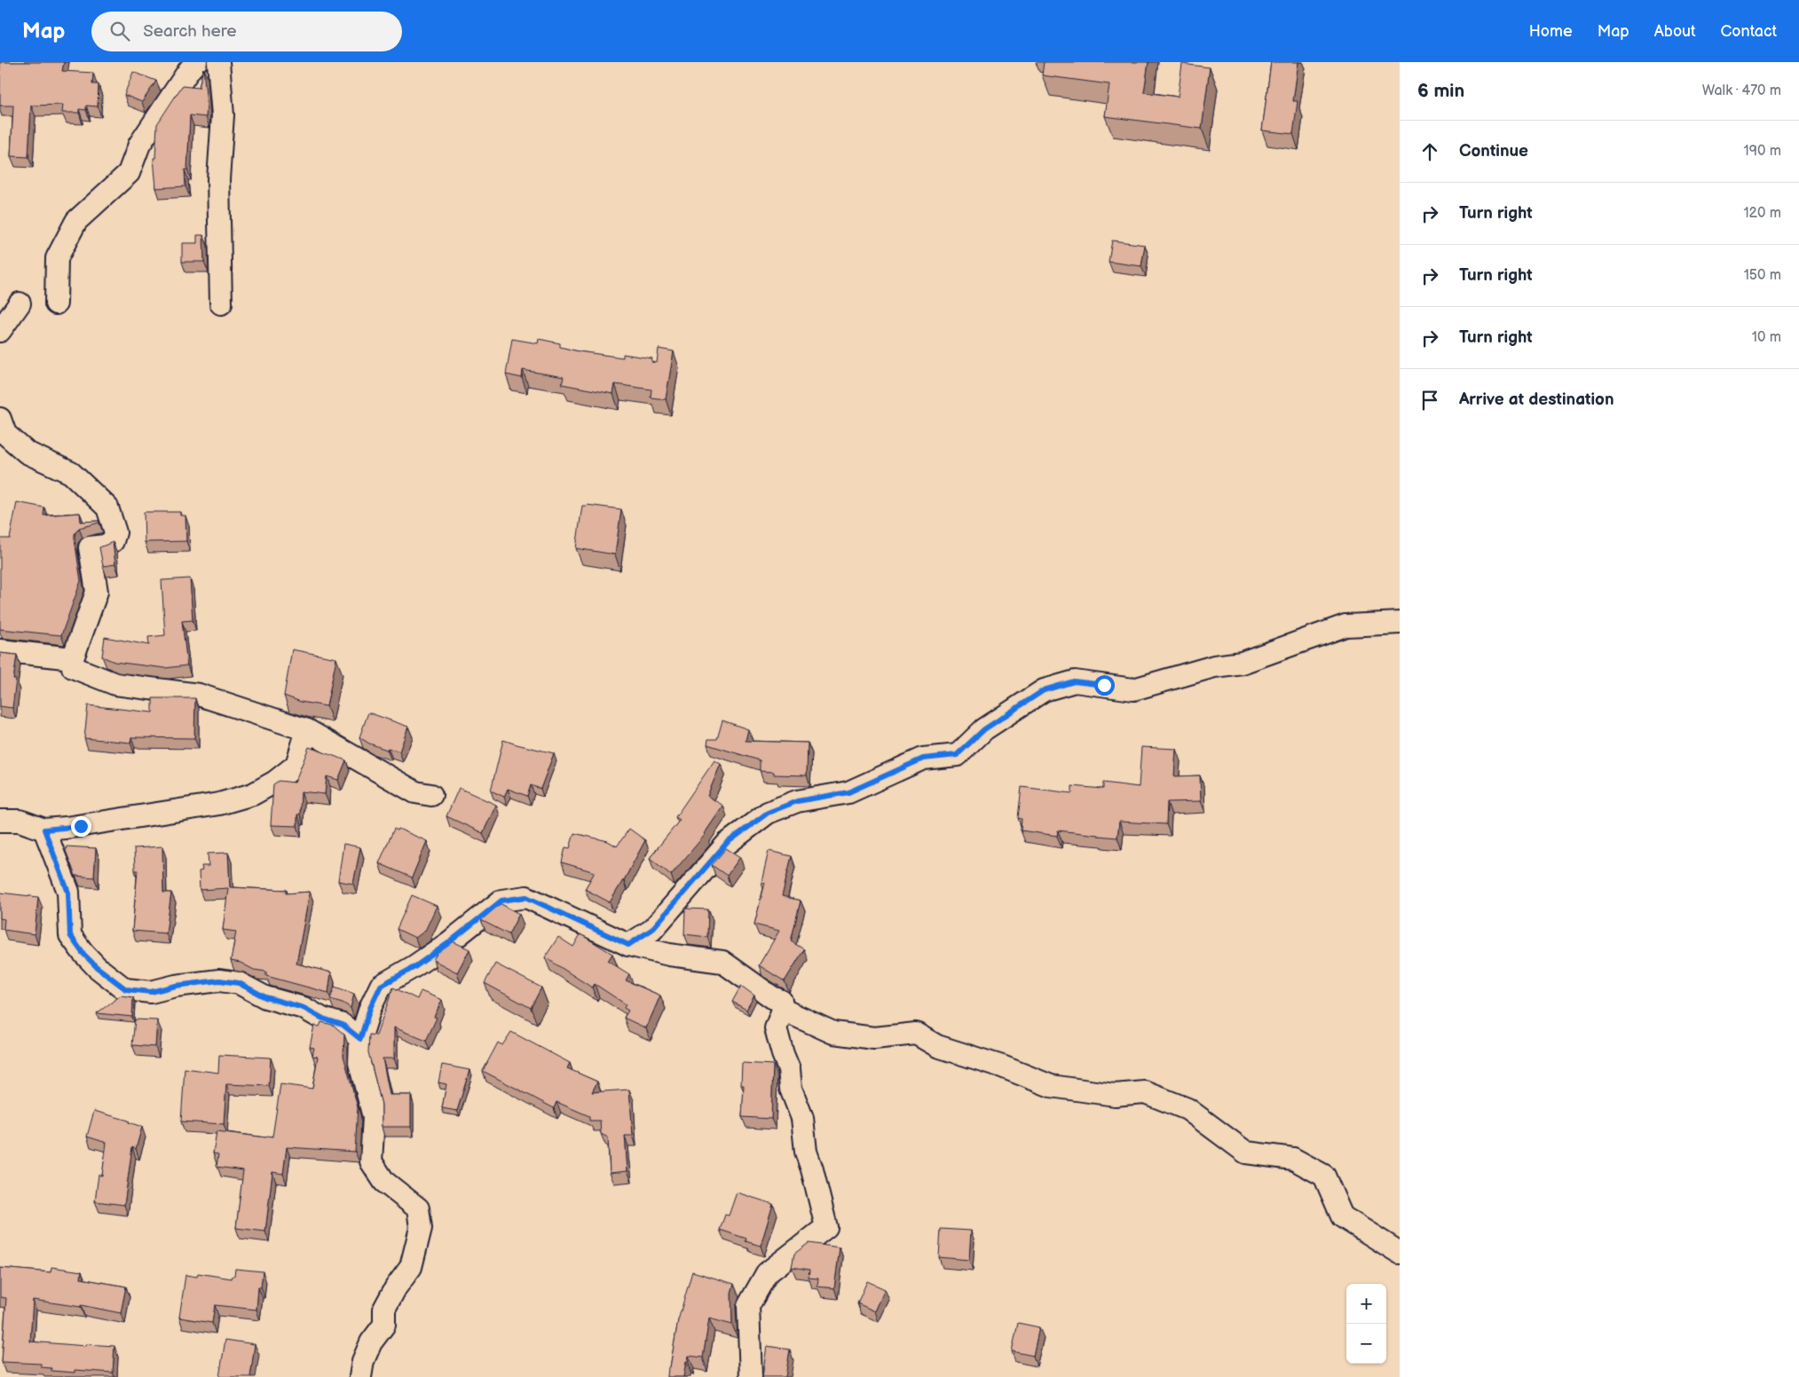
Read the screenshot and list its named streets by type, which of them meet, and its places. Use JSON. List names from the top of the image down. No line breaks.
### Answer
{"page":{"header":"Map","search":"Search here","nav":["Home","Map","About","Contact"],"heading":["6 min","Walk · 470 m"],"list":[["Continue","190 m"],["Turn right","120 m"],["Turn right","150 m"],["Turn right","10 m"],"Arrive at destination"],"map_buttons":["+","−"]}}
